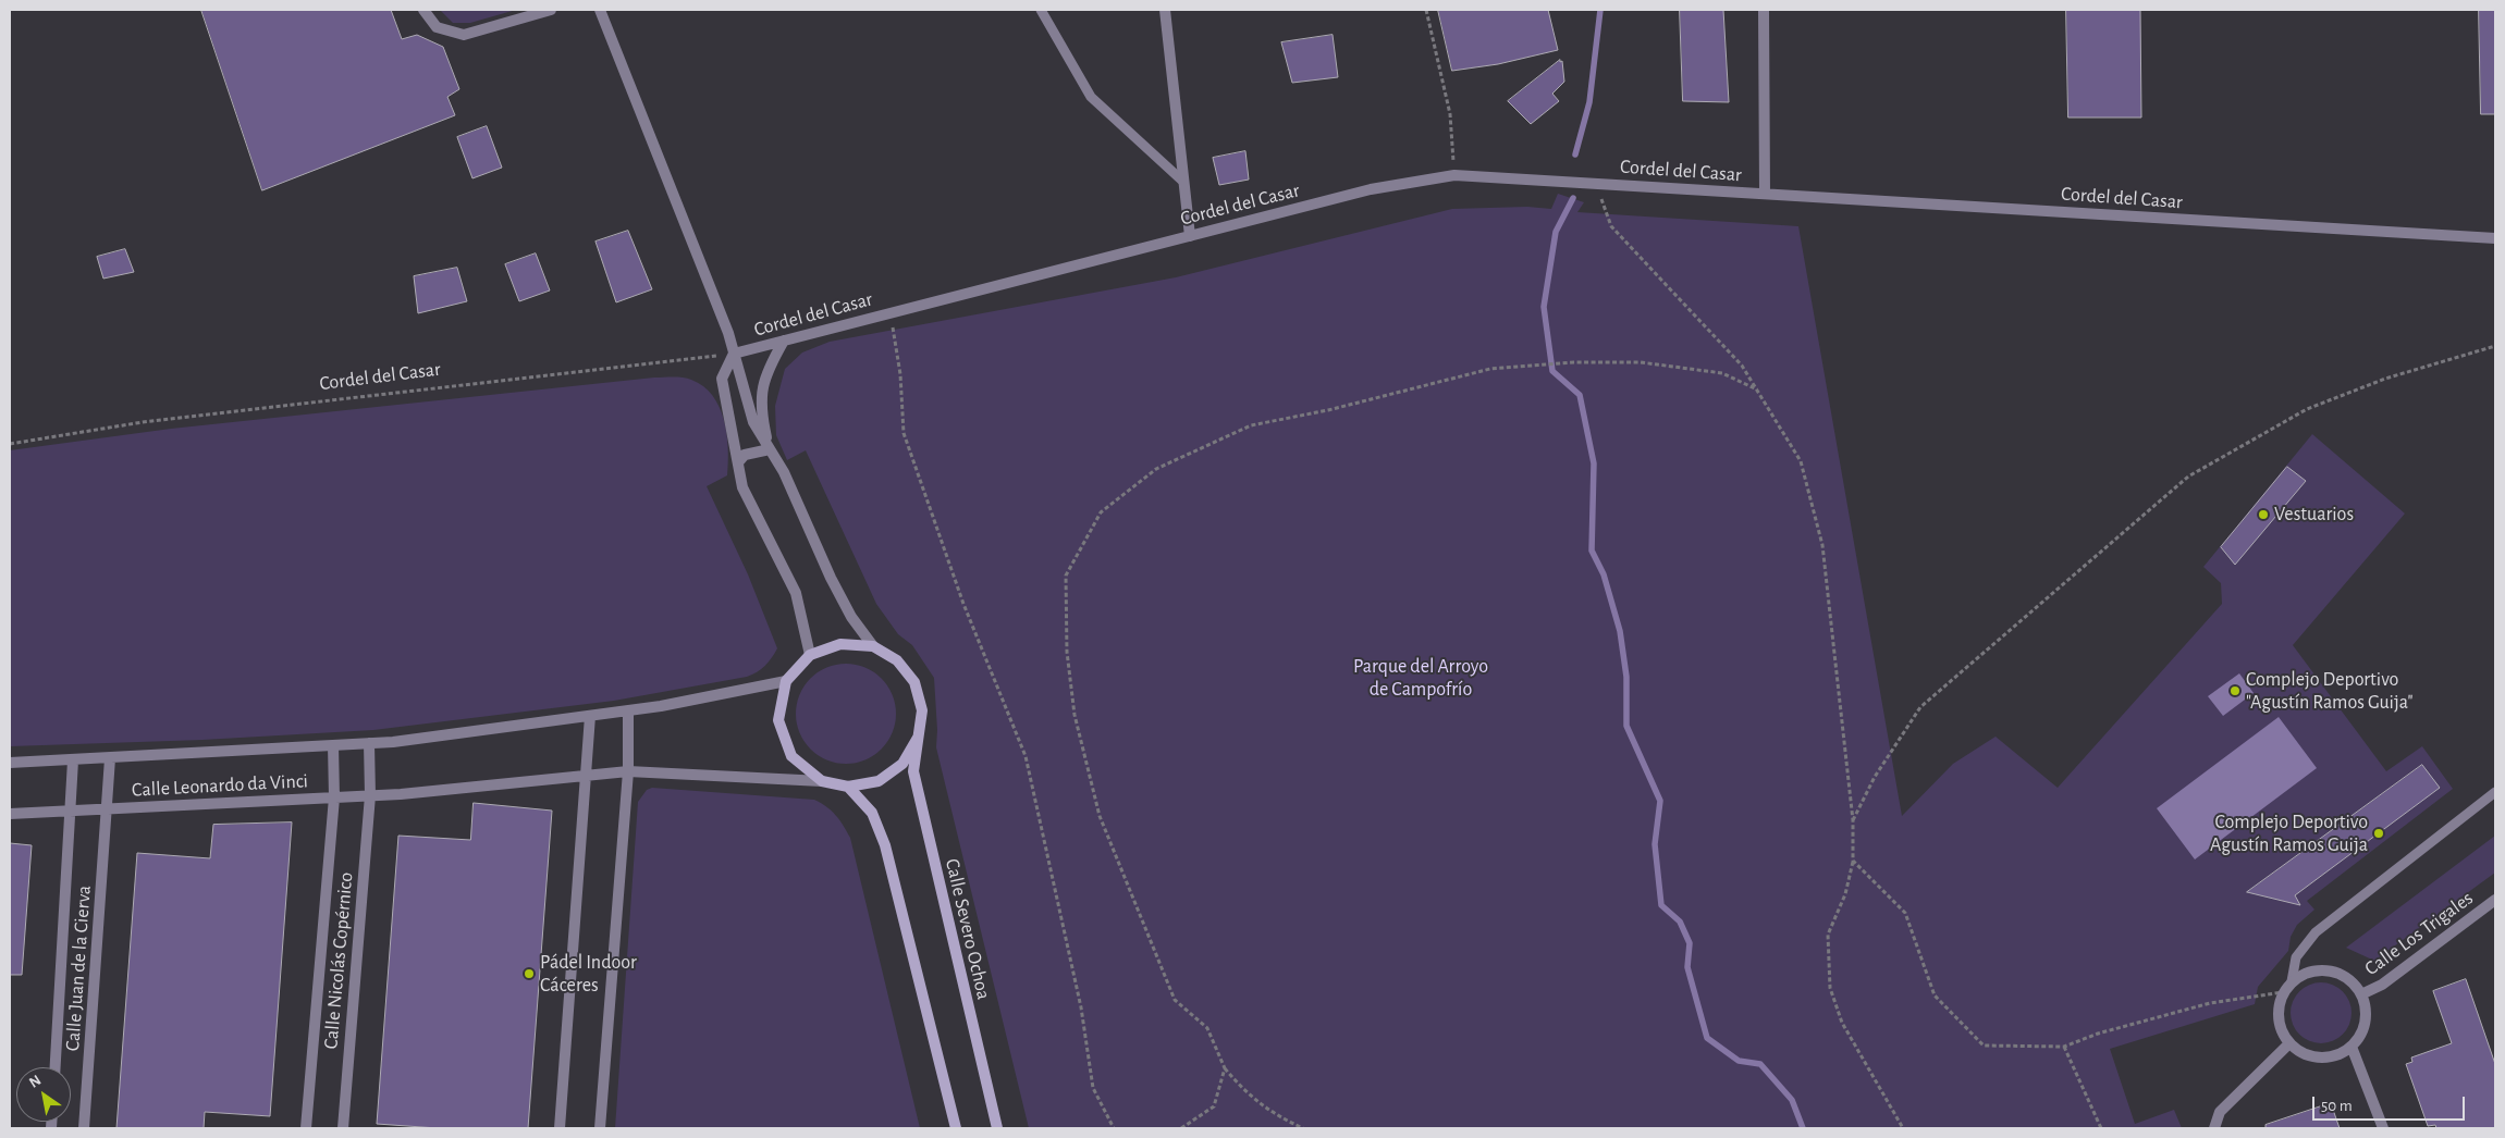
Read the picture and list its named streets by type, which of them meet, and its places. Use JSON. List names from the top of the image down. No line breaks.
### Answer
{"streets":{"main road":["Calle Severo Ochoa"],"street":["Cordel del Casar","Calle Leonardo da Vinci","Calle Los Trigales","Calle Nicolás Copérnico","Calle Juan de la Cierva"]},"crossings":[["Calle Leonardo da Vinci","Calle Severo Ochoa"],["Calle Leonardo da Vinci","Calle Nicolás Copérnico"],["Calle Leonardo da Vinci","Calle Juan de la Cierva"]],"parks":["Parque del Arroyo de Campofrío"],"places":["Vestuarios","Complejo Deportivo \"Agustín Ramos Guija\"","Complejo Deportivo Agustín Ramos Guija","Pádel Indoor Cáceres"],"scale_bar":"50 m","north":"top left"}
